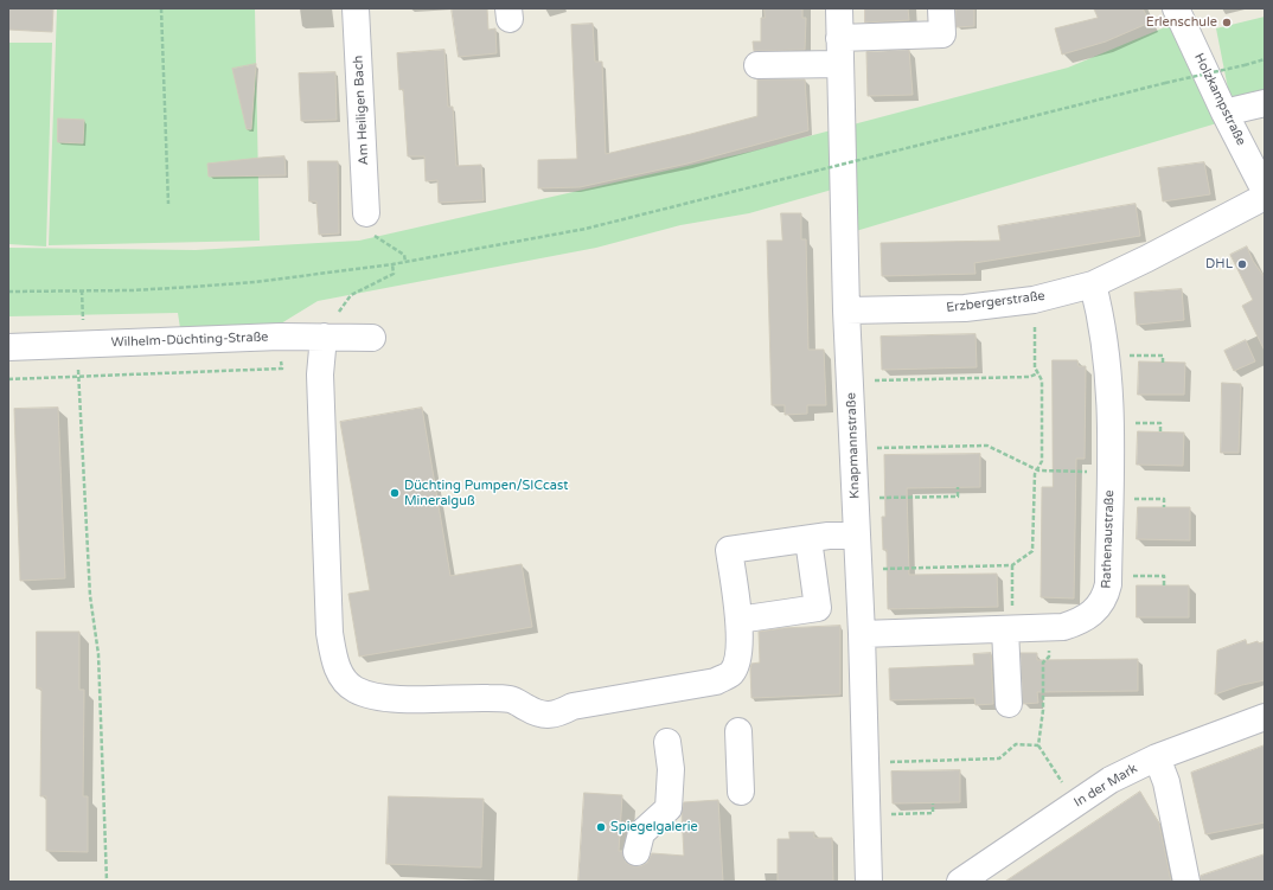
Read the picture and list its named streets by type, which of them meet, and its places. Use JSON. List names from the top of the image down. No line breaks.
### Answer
{"streets":{"street":["Holzkampstraße","Am Heiligen Bach","Erzbergerstraße","Wilhelm-Düchting-Straße","Knapmannstraße","Rathenaustraße","In der Mark"]},"crossings":[["Erzbergerstraße","Knapmannstraße"],["Erzbergerstraße","Rathenaustraße"],["Knapmannstraße","Rathenaustraße"]],"places":["Erlenschule","DHL","Düchting Pumpen/SICcast Mineralguß","Spiegelgalerie"]}
